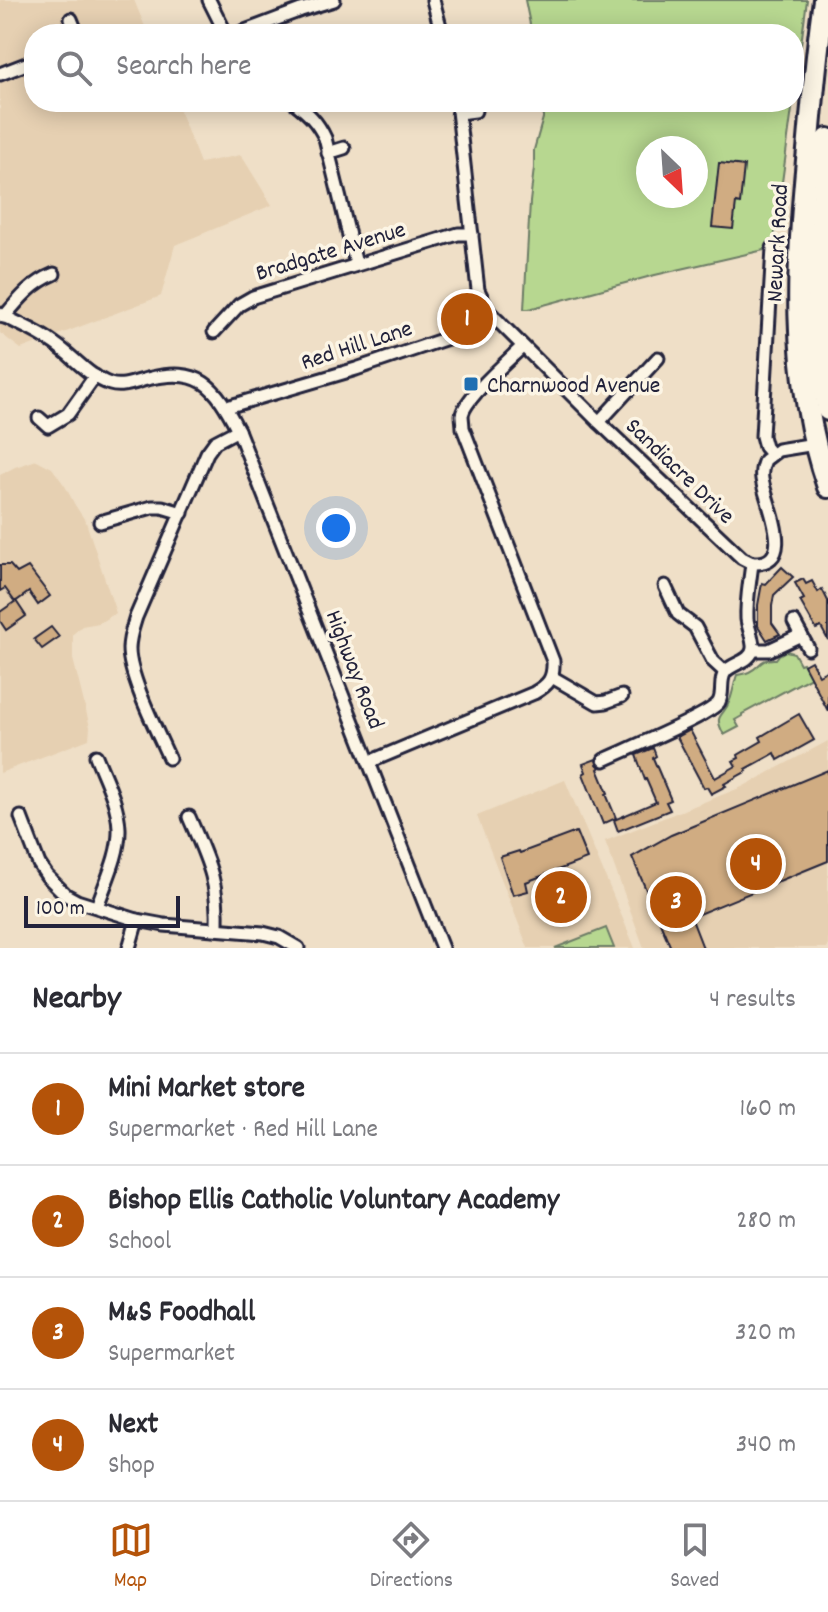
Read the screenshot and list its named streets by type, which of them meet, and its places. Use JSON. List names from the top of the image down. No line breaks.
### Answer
{"streets":{"highway":["Newark Road"],"street":["Bradgate Avenue","Red Hill Lane","Sandiacre Drive","Highway Road"]},"crossings":[["Bradgate Avenue","Sandiacre Drive"],["Red Hill Lane","Sandiacre Drive"],["Red Hill Lane","Highway Road"]],"places":{"transit":["Charnwood Avenue"]},"scale_bar":"100 m","north":"bottom right","page":{"search":"Search here","pins":["1","4","2","3"],"scale":"100 m","heading":["Nearby","4 results"],"list":[{"mark":"1","name":"Mini Market store","note":"Supermarket · Red Hill Lane","value":"160 m"},{"mark":"2","name":"Bishop Ellis Catholic Voluntary Academy","note":"School","value":"280 m"},{"mark":"3","name":"M&S Foodhall","note":"Supermarket","value":"320 m"},{"mark":"4","name":"Next","note":"Shop","value":"340 m"}],"nav":["Map","Directions","Saved"]}}
